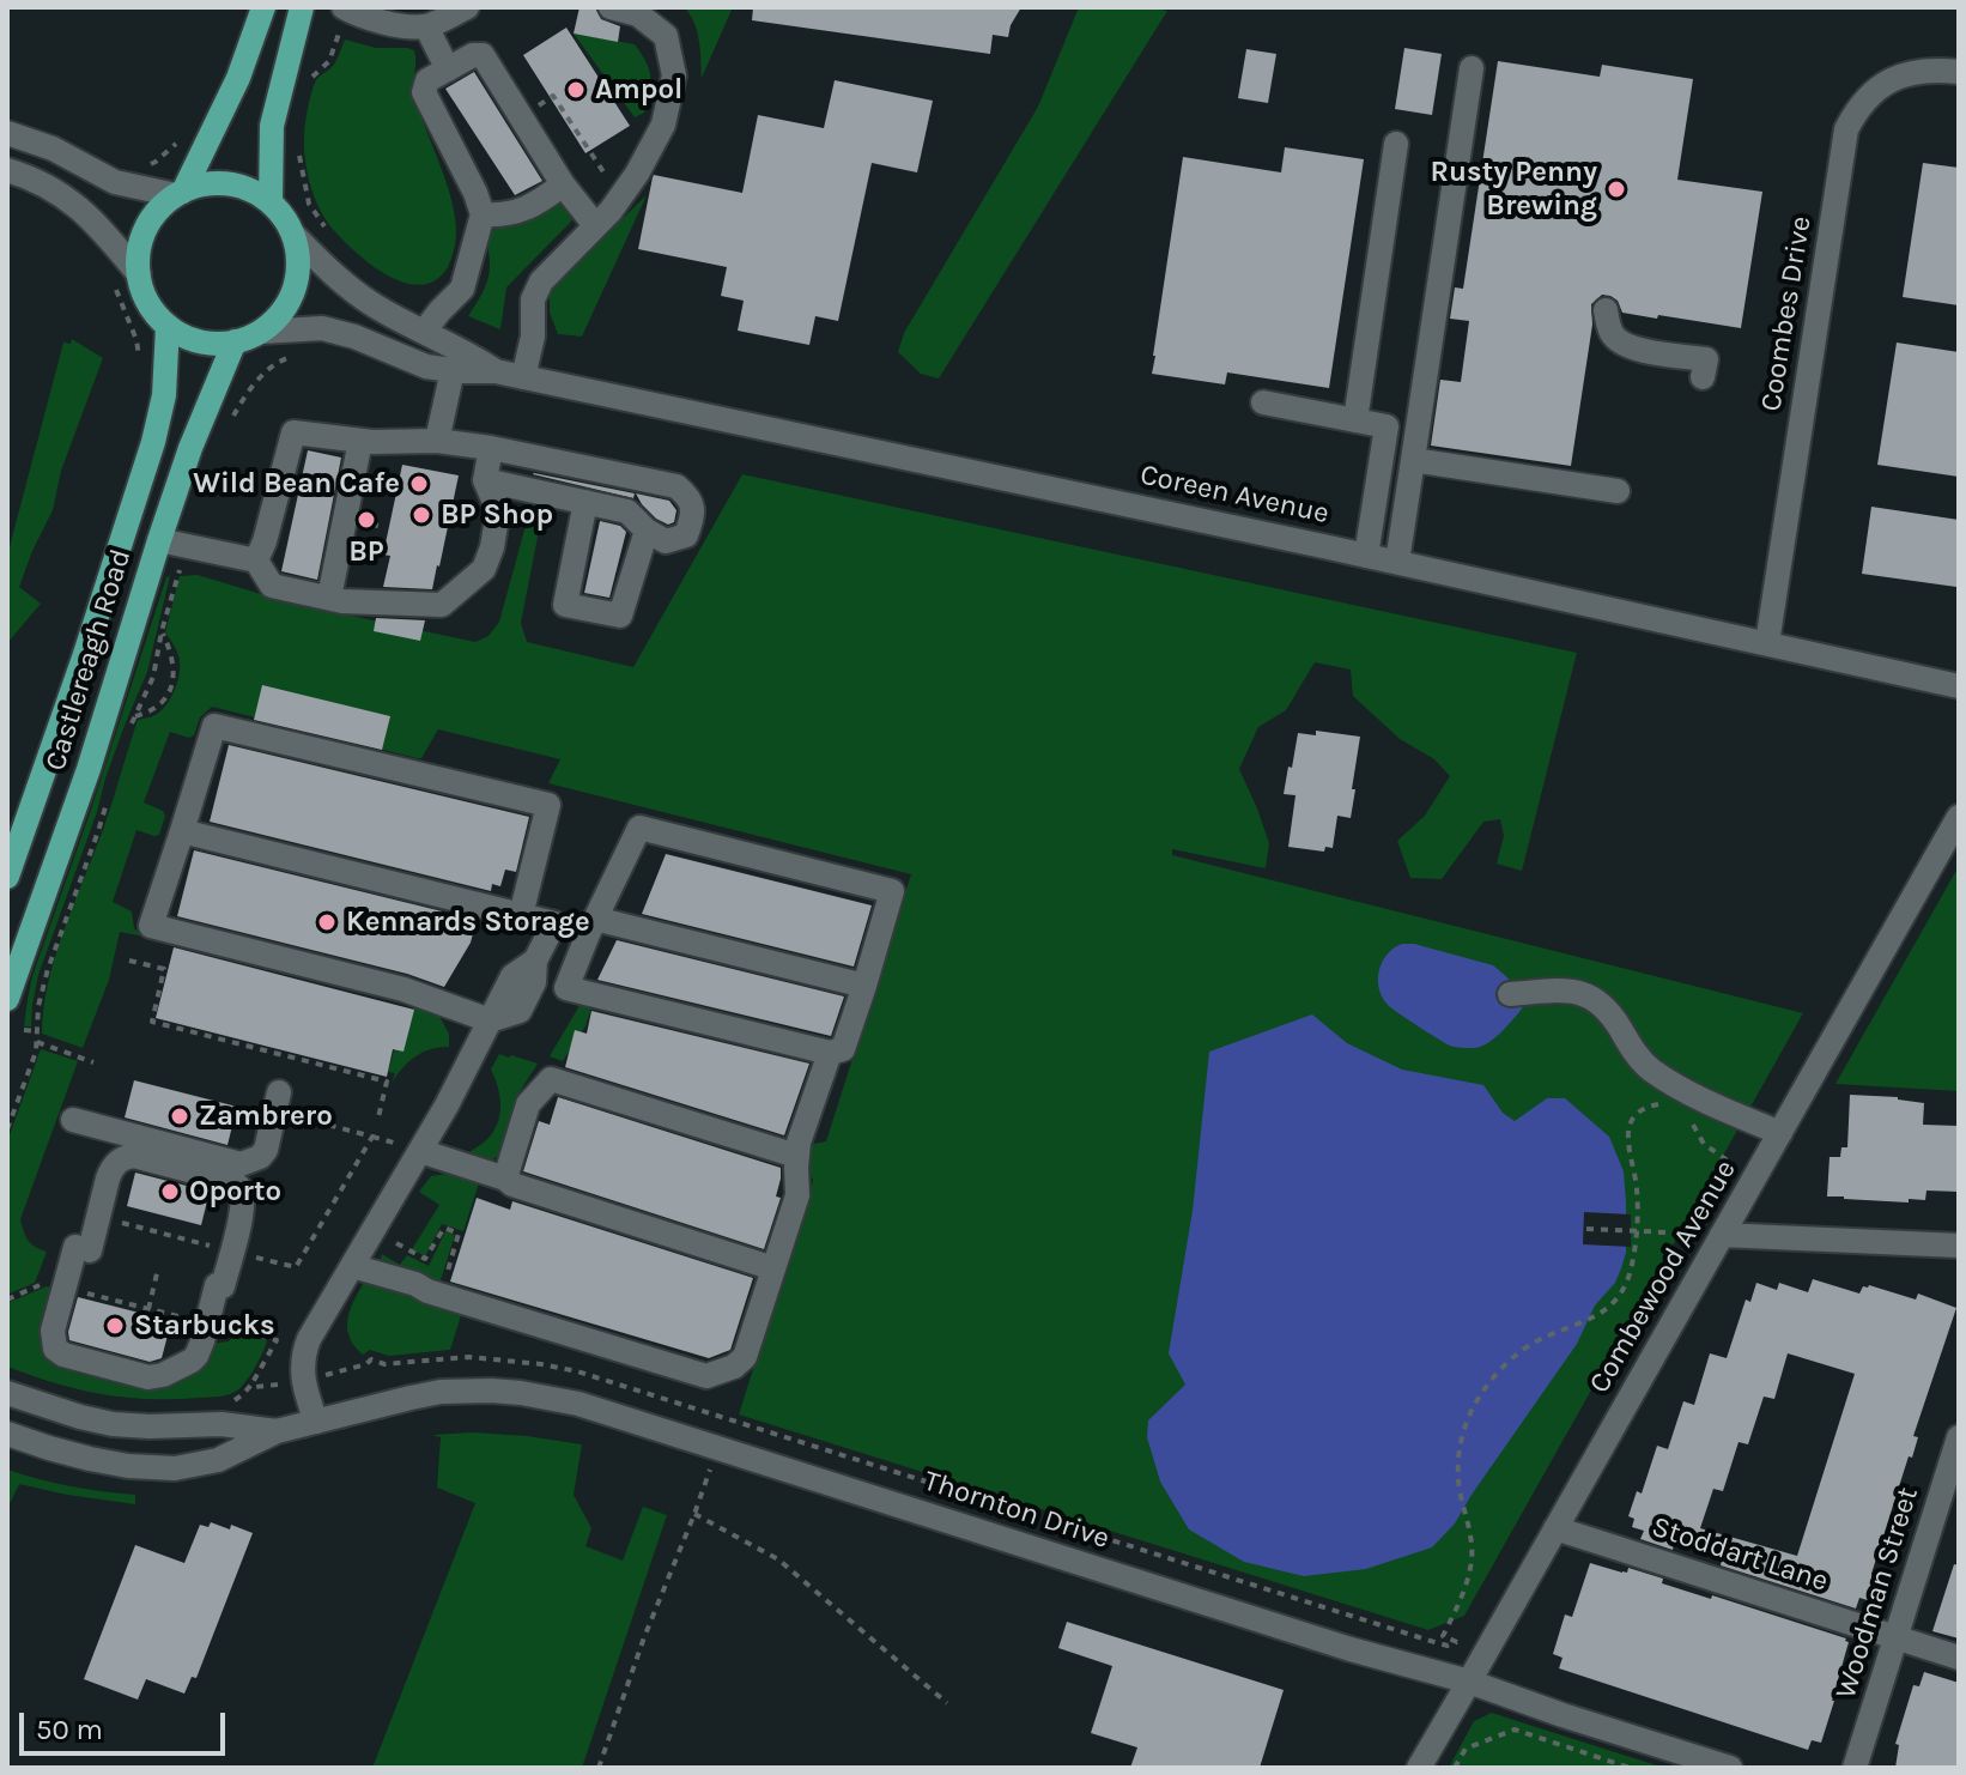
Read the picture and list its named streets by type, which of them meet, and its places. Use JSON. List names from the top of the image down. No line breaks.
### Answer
{"streets":{"main road":["Castlereagh Road"],"street":["Coombes Drive","Coreen Avenue","Combewood Avenue","Thornton Drive","Stoddart Lane","Woodman Street"]},"crossings":[["Coombes Drive","Coreen Avenue"],["Coreen Avenue","Castlereagh Road"],["Combewood Avenue","Thornton Drive"],["Combewood Avenue","Stoddart Lane"],["Stoddart Lane","Woodman Street"]],"places":["Ampol","Rusty Penny Brewing","Wild Bean Cafe","BP Shop","BP","Kennards Storage","Zambrero","Oporto","Starbucks"],"scale_bar":"50 m"}
